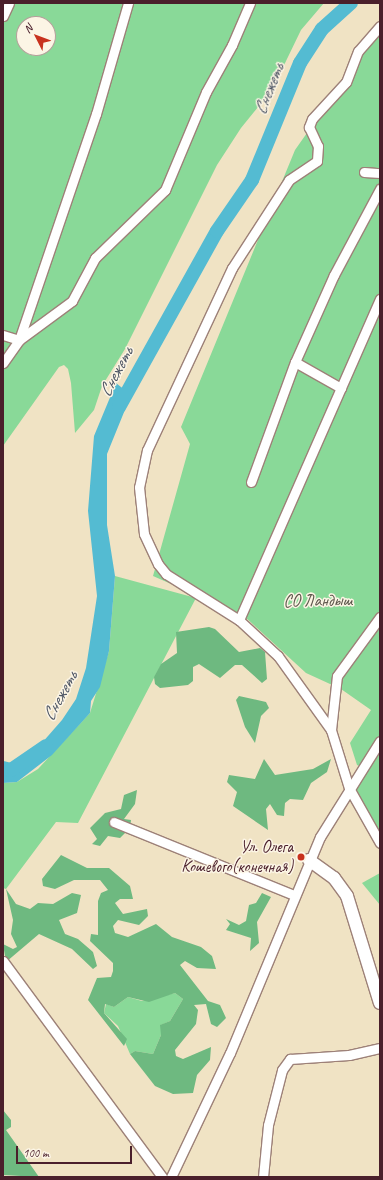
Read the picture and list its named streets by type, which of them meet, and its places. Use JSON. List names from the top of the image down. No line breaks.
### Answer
{"water":["Снежеть"],"parks":["СО Ландыш"],"places":["Ул. Олега Кошевого(конечная)"],"scale_bar":"100 m","north":"top left"}
